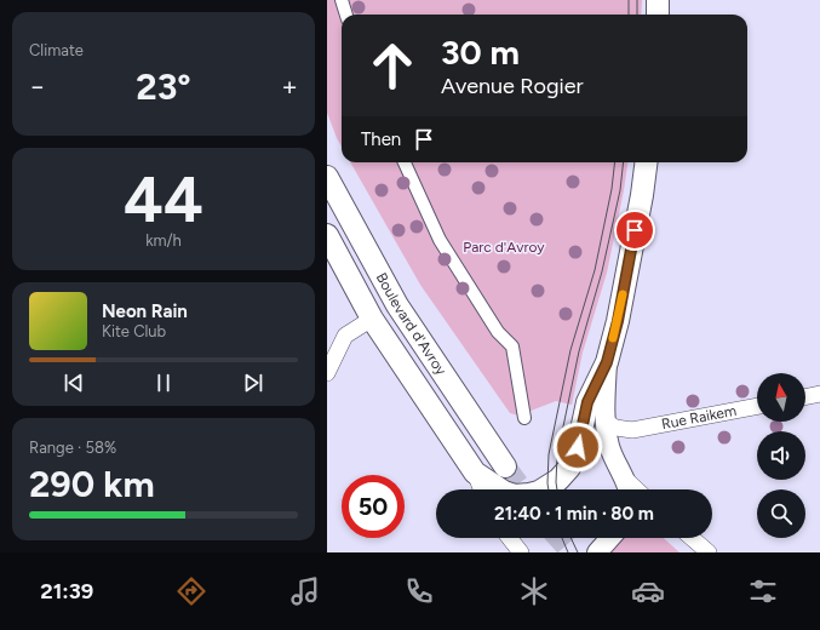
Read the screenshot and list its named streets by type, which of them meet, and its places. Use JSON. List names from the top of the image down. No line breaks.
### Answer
{"streets":{"main road":["Boulevard d'Avroy"],"street":["Rue Raikem"]},"parks":["Parc d'Avroy"],"north":"top","page":{"tile":["Climate",["44","km/h"],["Range · 58%","290 km"]],"turn":["30 m","Avenue Rogier"],"heat":["−","23°","+"],"then":"Then","song":["Neon Rain","Kite Club"],"limit":"50","trip":"21:40 · 1 min · 80 m","tabs":"21:39"}}
